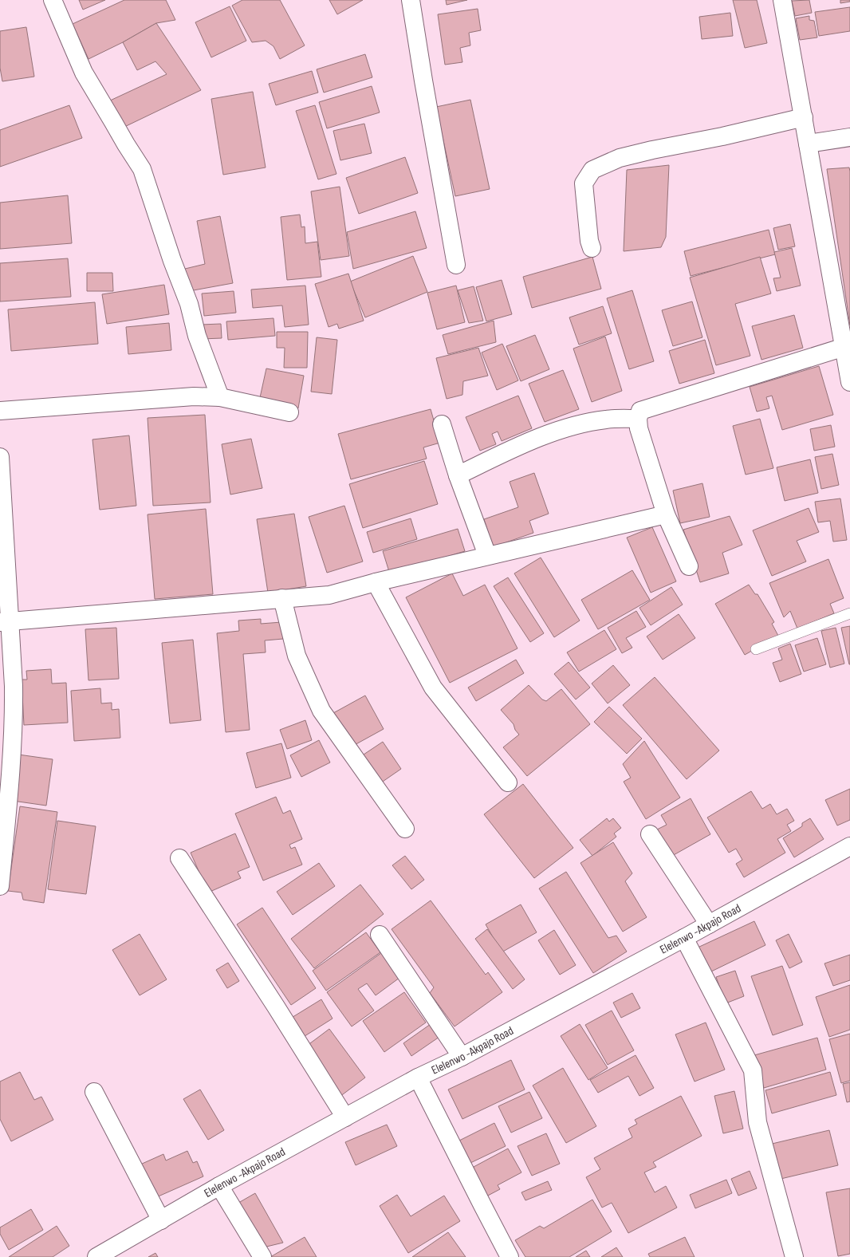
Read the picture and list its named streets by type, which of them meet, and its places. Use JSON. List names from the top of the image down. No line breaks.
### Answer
{"streets":{"street":["Elelenwo -Akpajo Road"]}}
